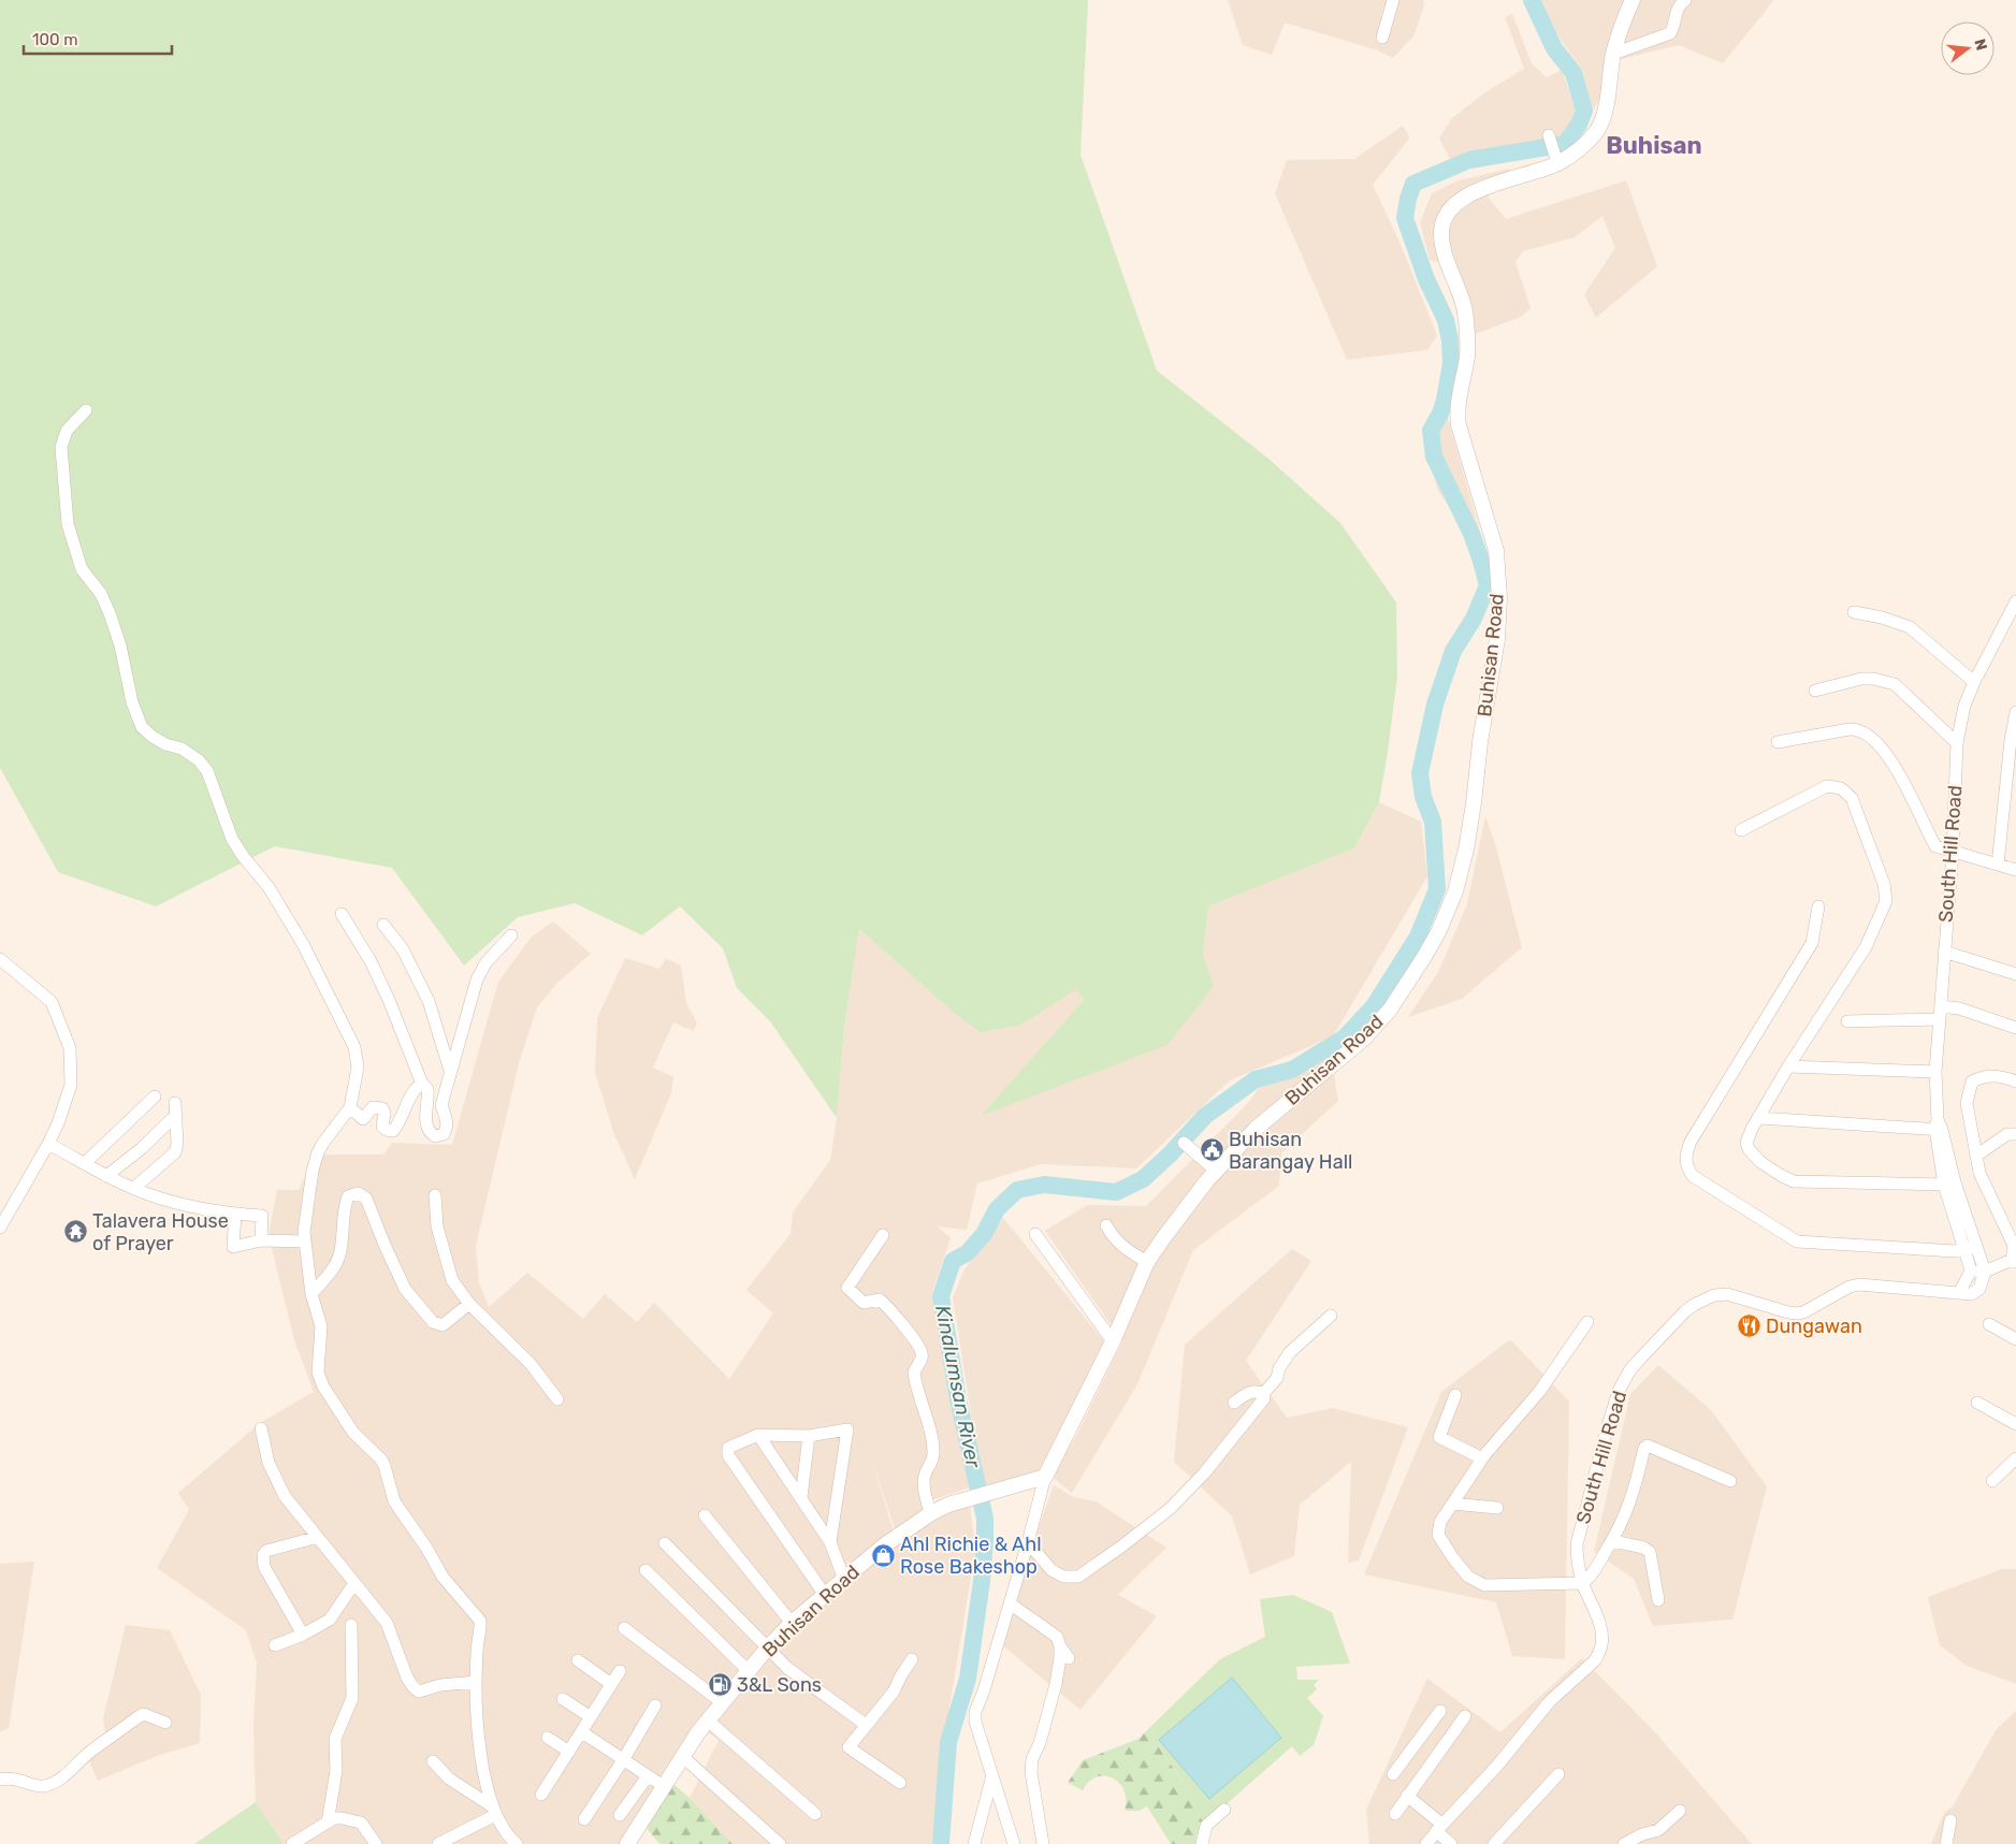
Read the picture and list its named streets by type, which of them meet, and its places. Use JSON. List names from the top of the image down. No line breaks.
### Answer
{"streets":{"street":["Buhisan Road","South Hill Road"]},"districts":["Buhisan"],"water":["Kinalumsan River"],"places":{"public building":["Buhisan Barangay Hall"],"temple":["Talavera House of Prayer"],"restaurant":["Dungawan"],"shop":["Ahl Richie & Ahl Rose Bakeshop"],"fuel station":["3&L Sons"]},"scale_bar":"100 m","north":"right"}
